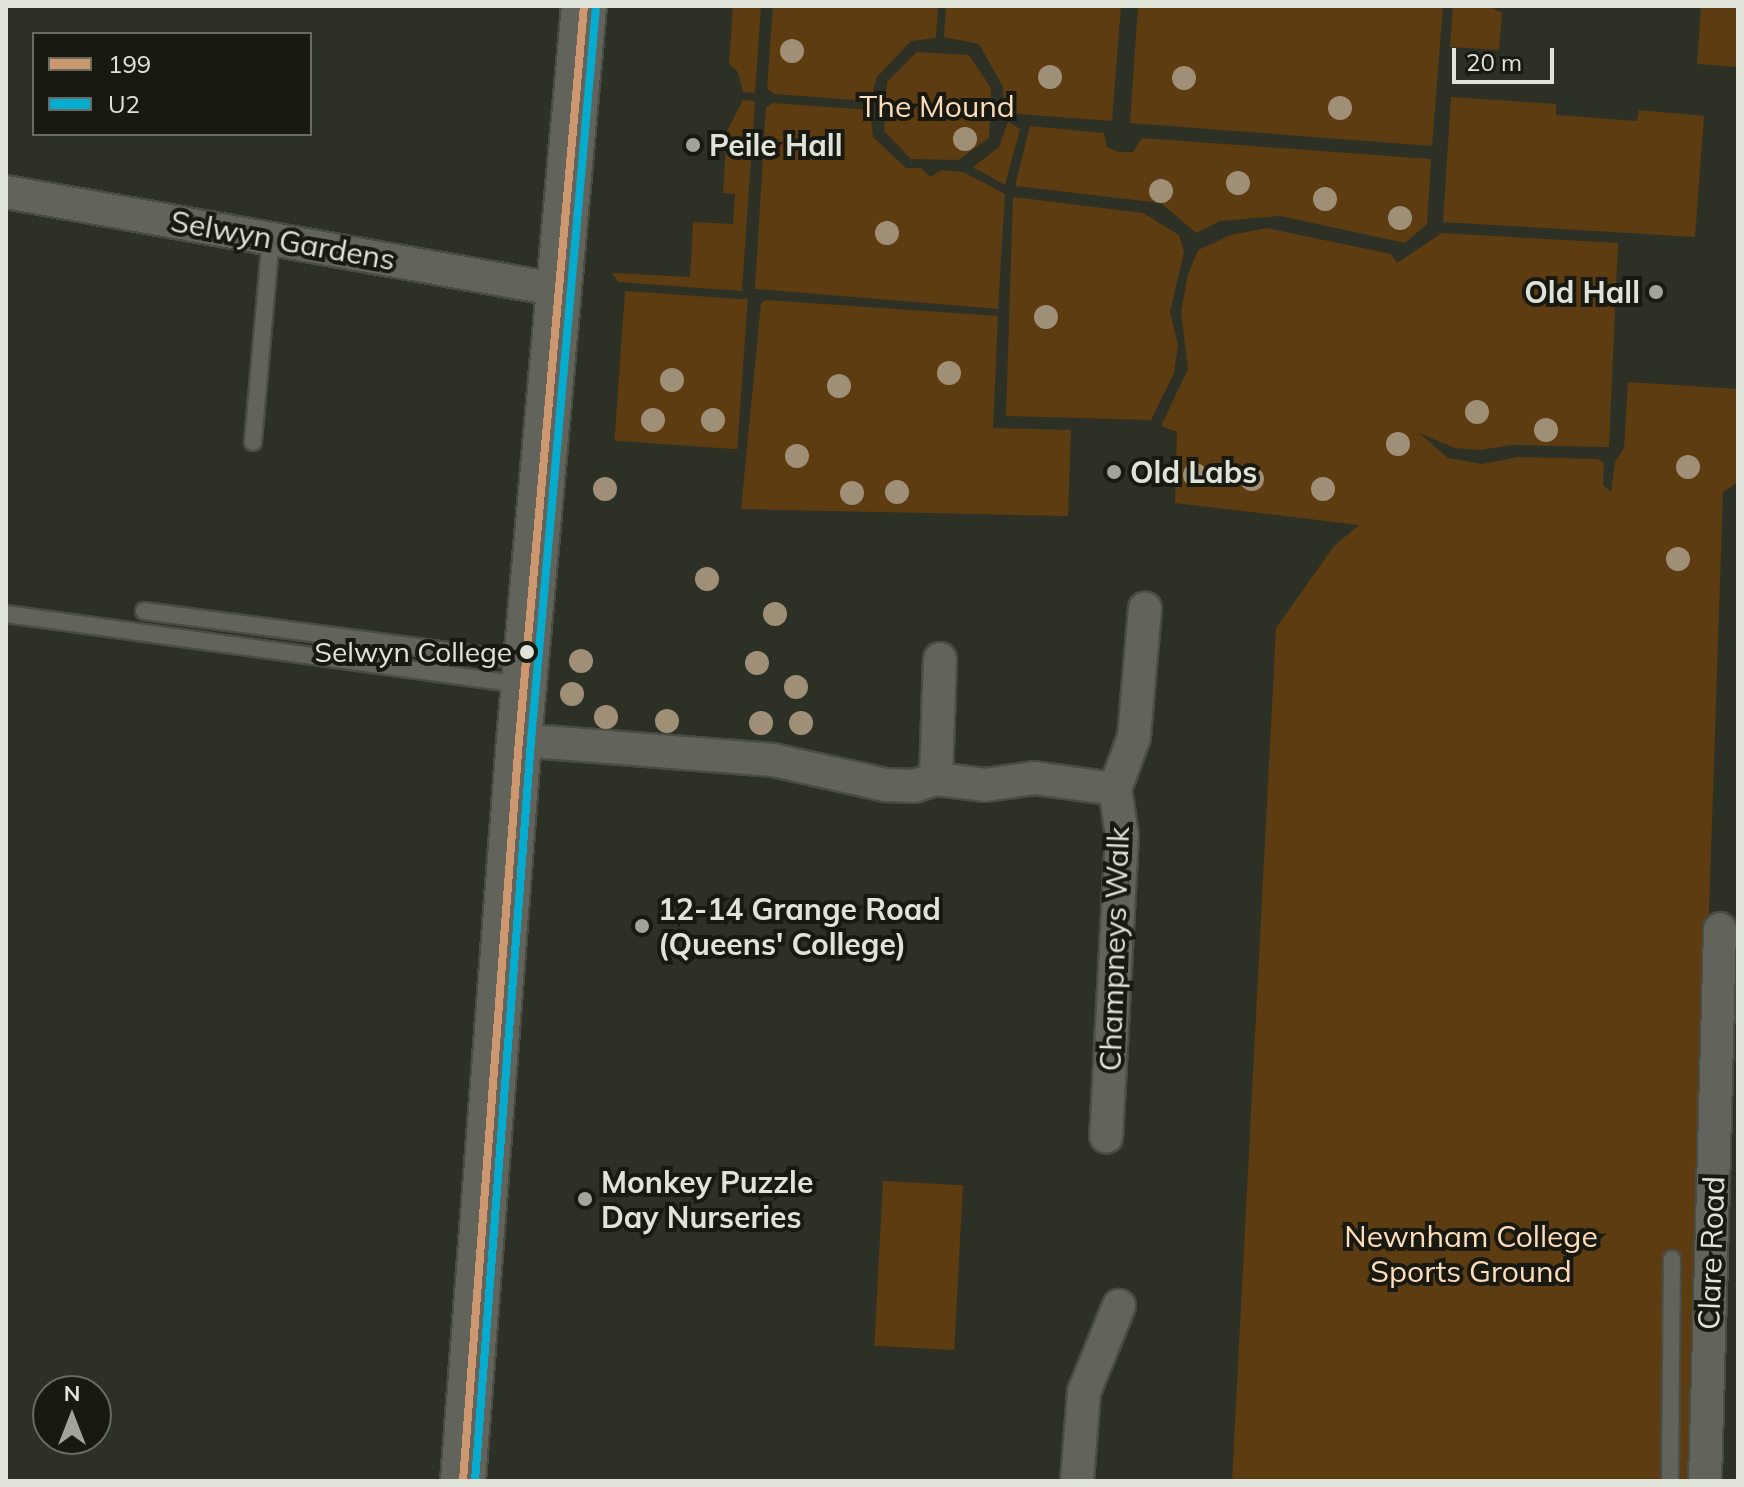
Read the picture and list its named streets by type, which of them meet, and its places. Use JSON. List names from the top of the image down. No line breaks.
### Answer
{"streets":{"street":["Selwyn Gardens","Champneys Walk","Clare Road"]},"parks":["The Mound","Newnham College Sports Ground"],"places":["Peile Hall","Old Hall","Old Labs","Selwyn College","12-14 Grange Road (Queens' College)","Monkey Puzzle Day Nurseries"],"lines":["transit line 199","transit line U2"],"legend":["199","U2"],"scale_bar":"20 m","north":"top"}
